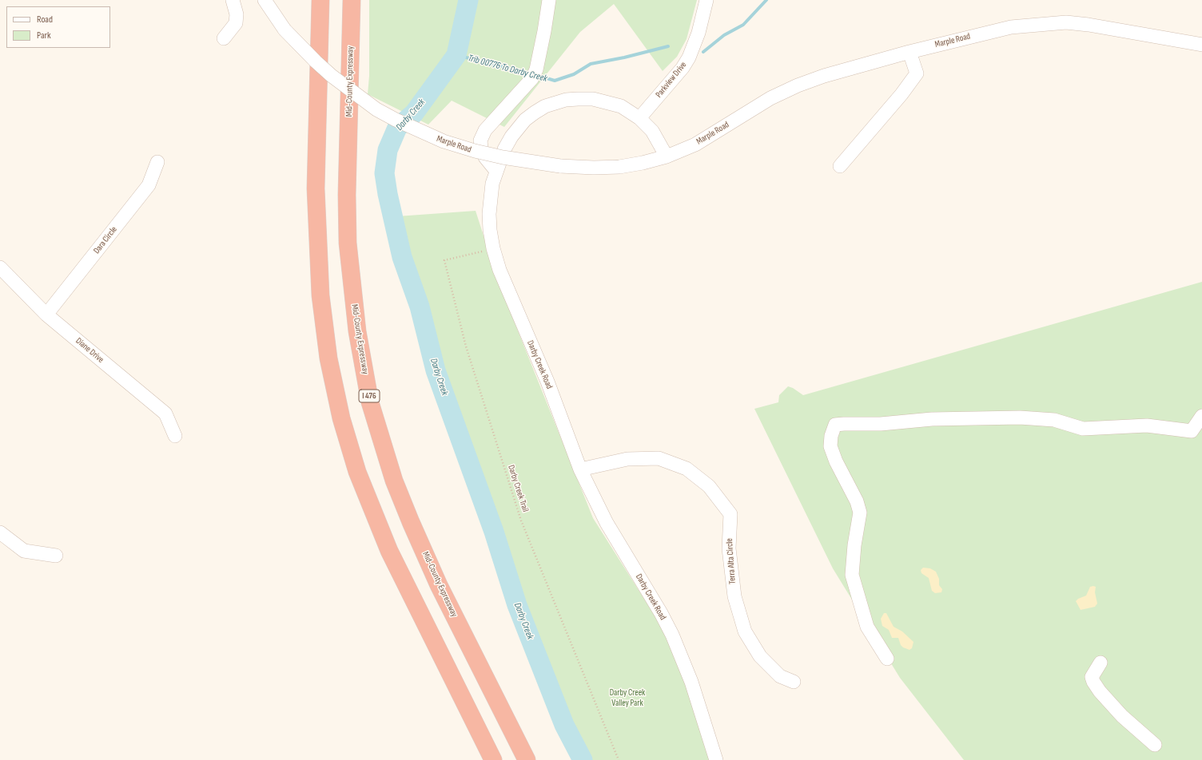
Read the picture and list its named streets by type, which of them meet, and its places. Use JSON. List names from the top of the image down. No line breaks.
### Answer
{"streets":{"highway":["Mid-County Expressway","I 476"],"street":["Marple Road","Parkview Drive","Dara Circle","Diane Drive","Darby Creek Road","Terra Alta Circle"],"path":["Darby Creek Trail"]},"crossings":[["Marple Road","Darby Creek Road"],["Parkview Drive","Darby Creek Road"],["Dara Circle","Diane Drive"],["Darby Creek Road","Darby Creek Trail"],["Darby Creek Road","Terra Alta Circle"]],"water":["Trib 00776 To Darby Creek","Darby Creek"],"parks":["Darby Creek Valley Park"],"legend":["Road","Park"]}
